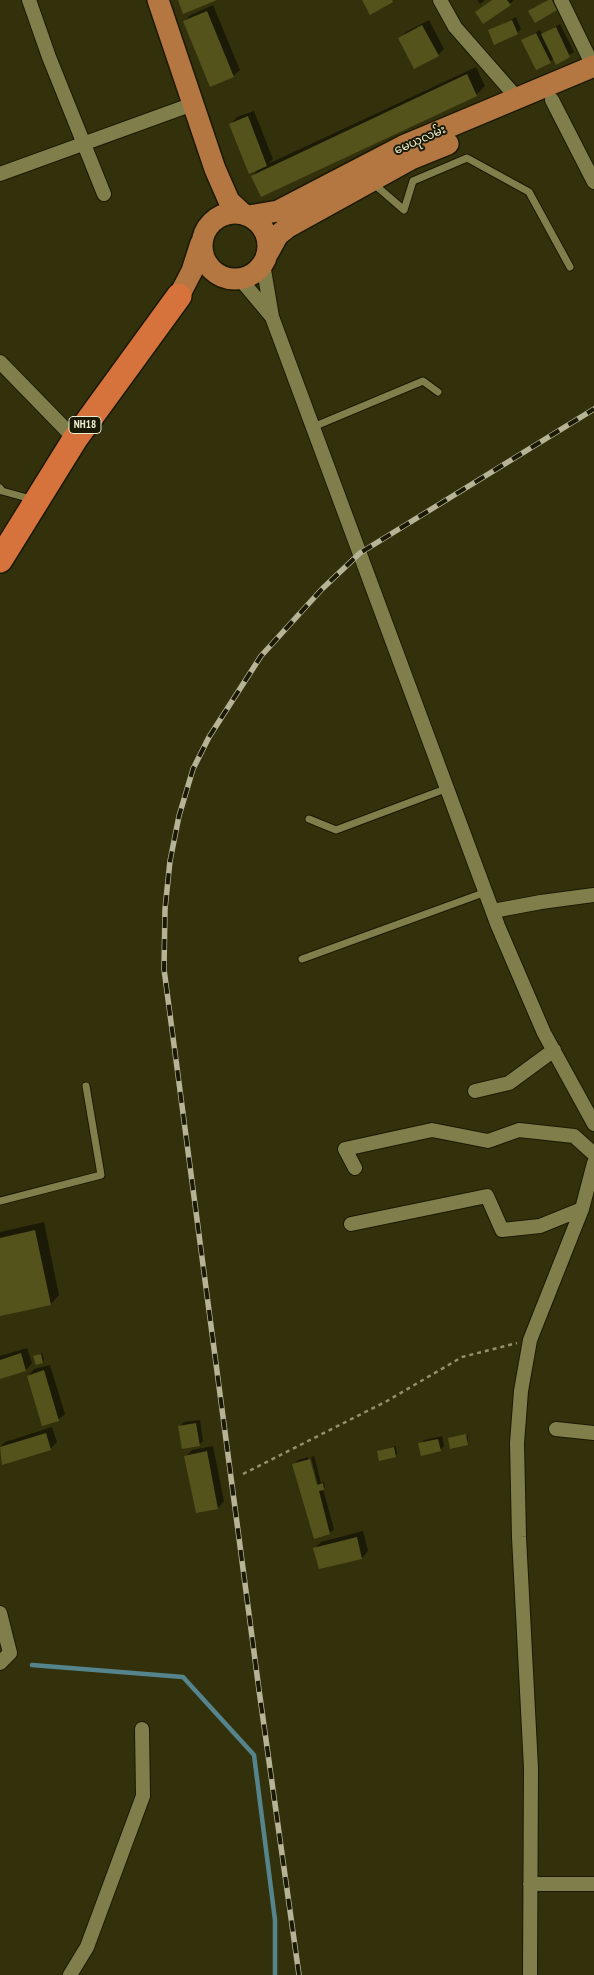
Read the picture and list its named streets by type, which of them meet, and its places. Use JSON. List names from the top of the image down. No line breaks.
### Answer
{"streets":{"highway":["NH18"],"main road":["မေယုလမ်း"]}}
